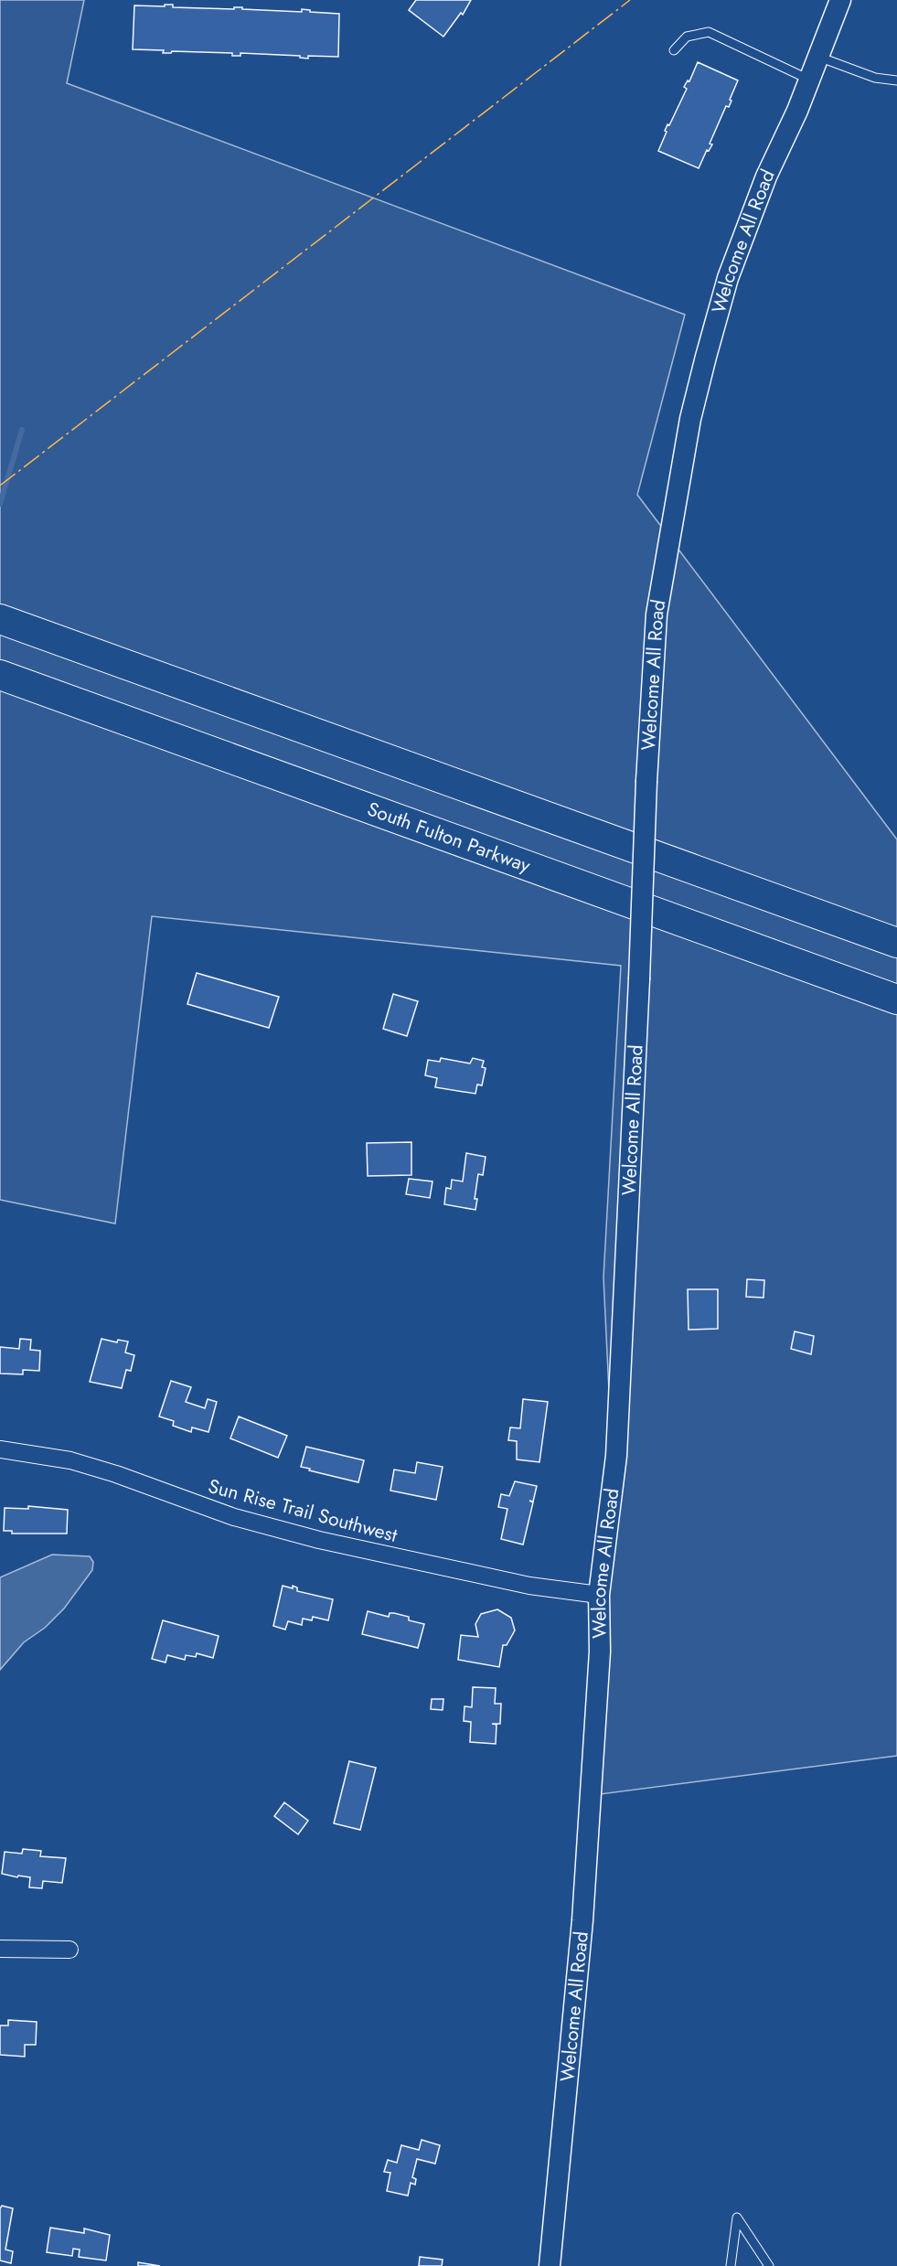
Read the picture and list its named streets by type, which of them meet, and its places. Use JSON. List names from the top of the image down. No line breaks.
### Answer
{"streets":{"highway":["South Fulton Parkway"],"street":["Welcome All Road","Sun Rise Trail Southwest"]},"crossings":[["Welcome All Road","Sun Rise Trail Southwest"]]}
